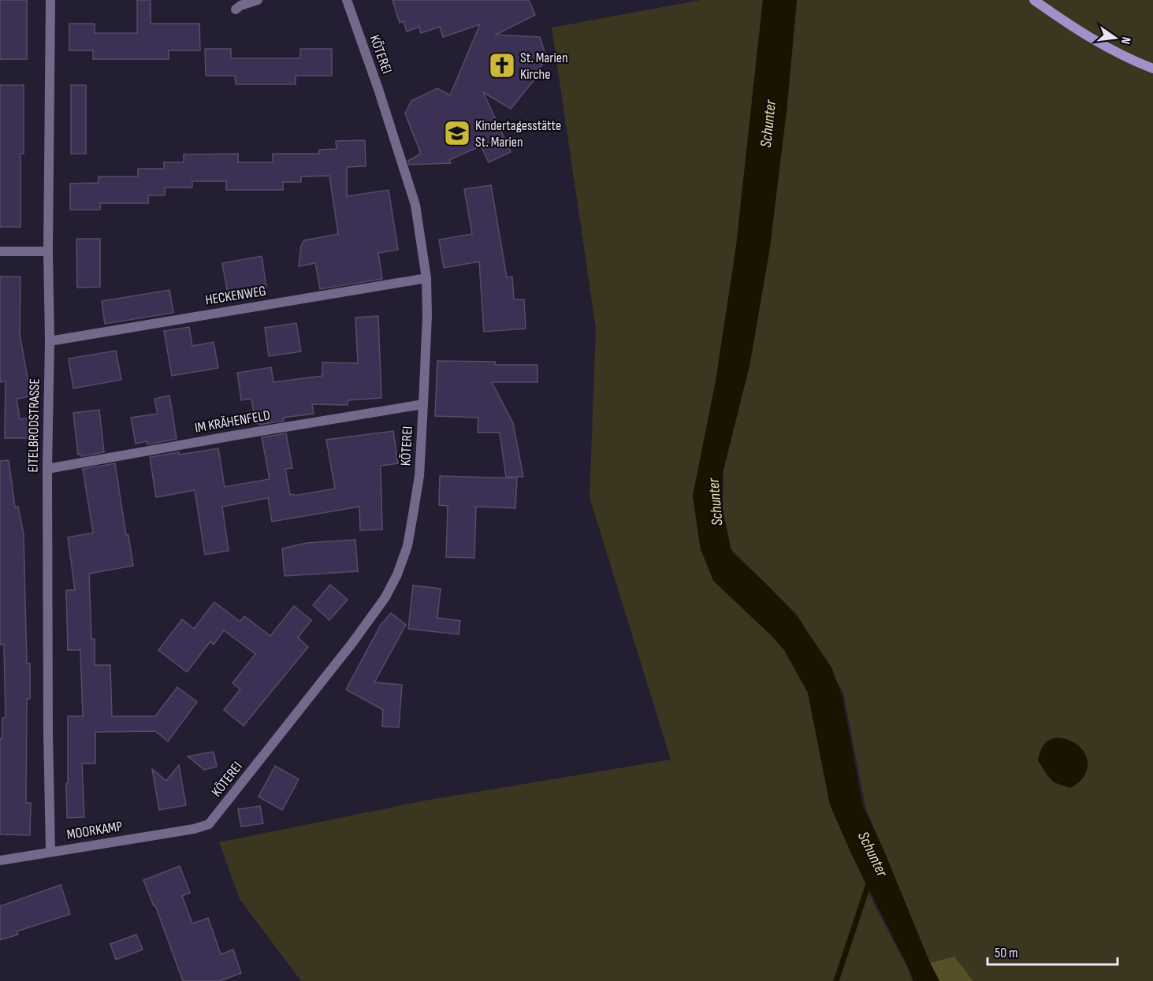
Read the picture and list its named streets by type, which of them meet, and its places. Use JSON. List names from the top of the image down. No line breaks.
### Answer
{"streets":{"street":["KÖTEREI","HECKENWEG","IM KRÄHENFELD","EITELBRODSTRASSE","MOORKAMP"]},"crossings":[["KÖTEREI","HECKENWEG"],["KÖTEREI","IM KRÄHENFELD"],["KÖTEREI","MOORKAMP"],["HECKENWEG","EITELBRODSTRASSE"],["IM KRÄHENFELD","EITELBRODSTRASSE"],["EITELBRODSTRASSE","MOORKAMP"]],"water":["Schunter"],"places":{"church":["St. Marien Kirche"],"school or university":["Kindertagesstätte St. Marien"]},"scale_bar":"50 m","north":"right"}
